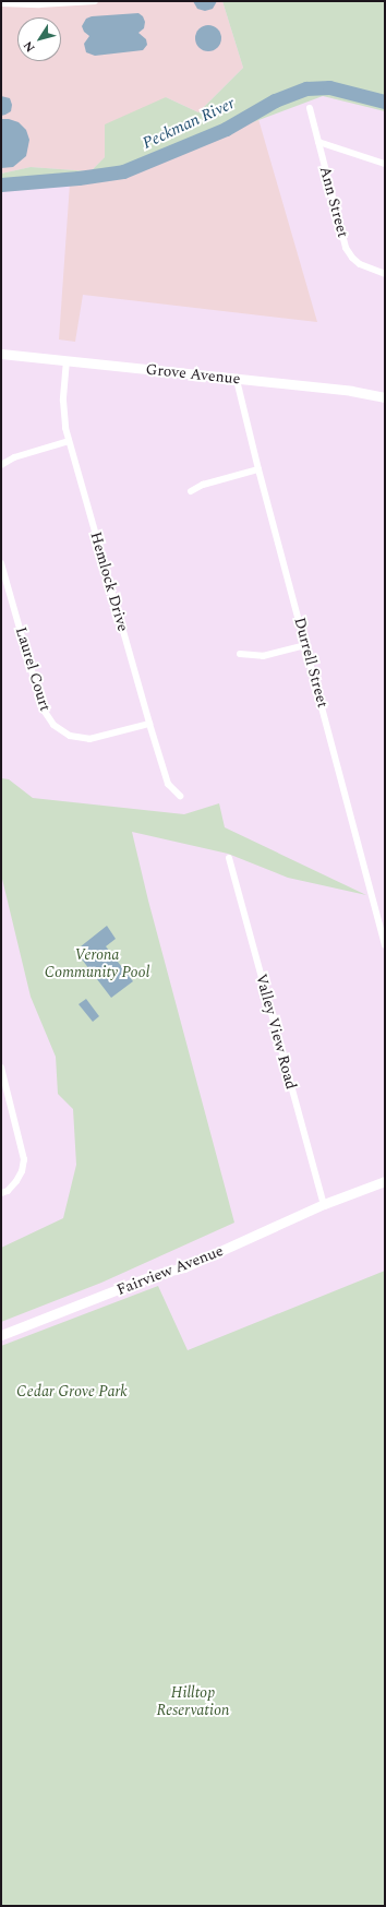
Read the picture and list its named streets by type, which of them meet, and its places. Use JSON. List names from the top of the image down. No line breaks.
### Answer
{"streets":{"main road":["Grove Avenue","Fairview Avenue"],"street":["Ann Street","Hemlock Drive","Durrell Street","Laurel Court","Valley View Road"]},"crossings":[["Grove Avenue","Hemlock Drive"],["Grove Avenue","Durrell Street"],["Hemlock Drive","Laurel Court"],["Valley View Road","Fairview Avenue"]],"water":["Peckman River"],"parks":["Verona Community Pool","Cedar Grove Park","Hilltop Reservation"],"north":"bottom left"}
